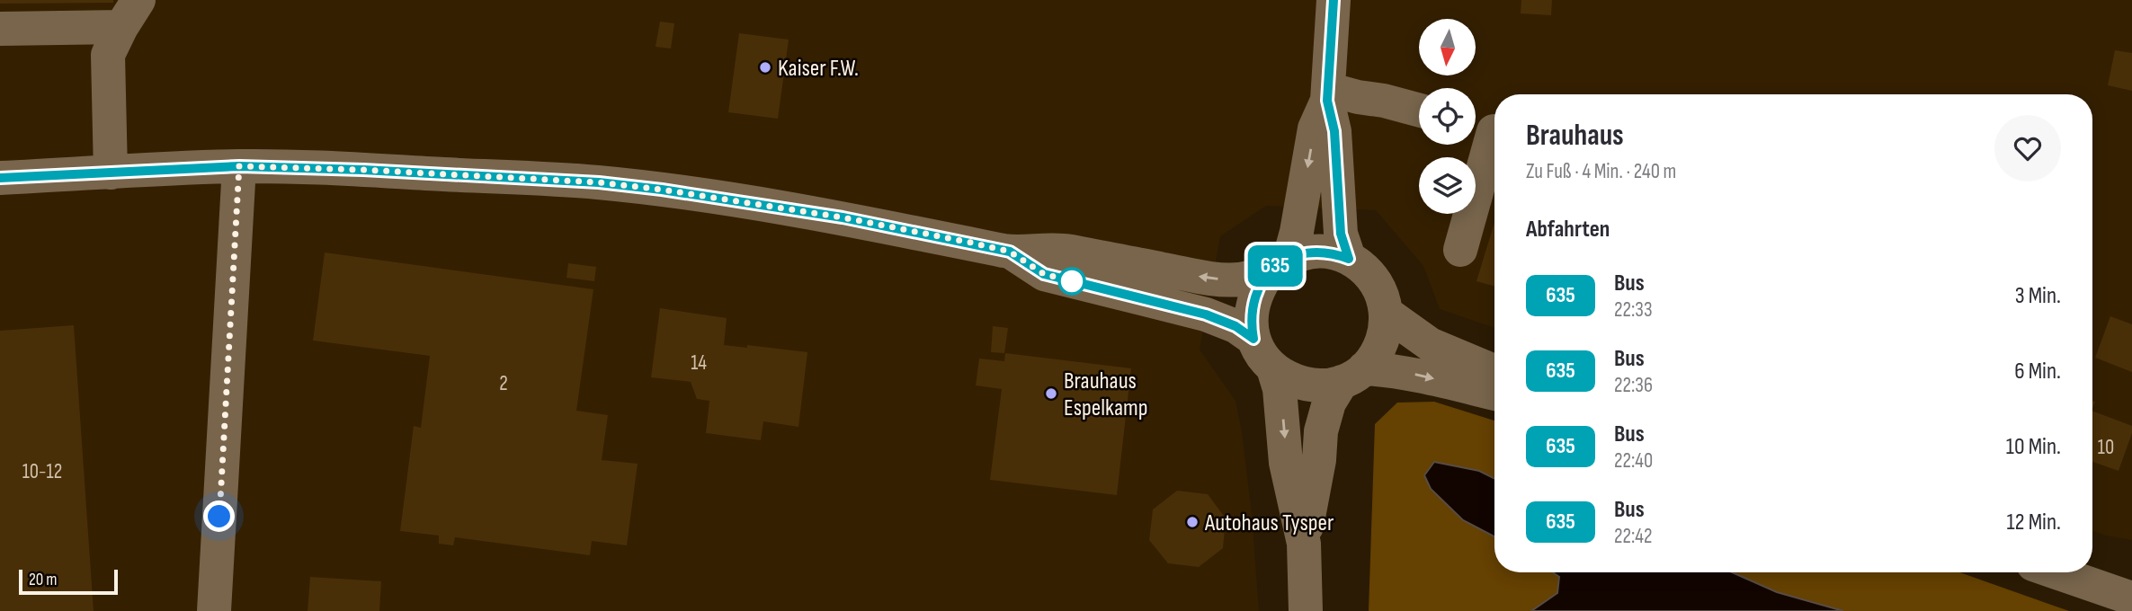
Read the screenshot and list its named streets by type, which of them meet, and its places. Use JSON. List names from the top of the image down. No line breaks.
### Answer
{"places":["Kaiser F.W.","Brauhaus Espelkamp","Autohaus Tysper"],"lines":["bus line 635"],"house_numbers":["14","2","10","10-12"],"scale_bar":"20 m","north":"bottom","page":{"on_map":"635","heading":[["Brauhaus","Zu Fuß · 4 Min. · 240 m"],"Abfahrten"],"list":[{"mark":"635","name":"Bus","note":"22:33","value":"3 Min."},{"mark":"635","name":"Bus","note":"22:36","value":"6 Min."},{"mark":"635","name":"Bus","note":"22:40","value":"10 Min."},{"mark":"635","name":"Bus","note":"22:42","value":"12 Min."}],"scale":"20 m"}}
